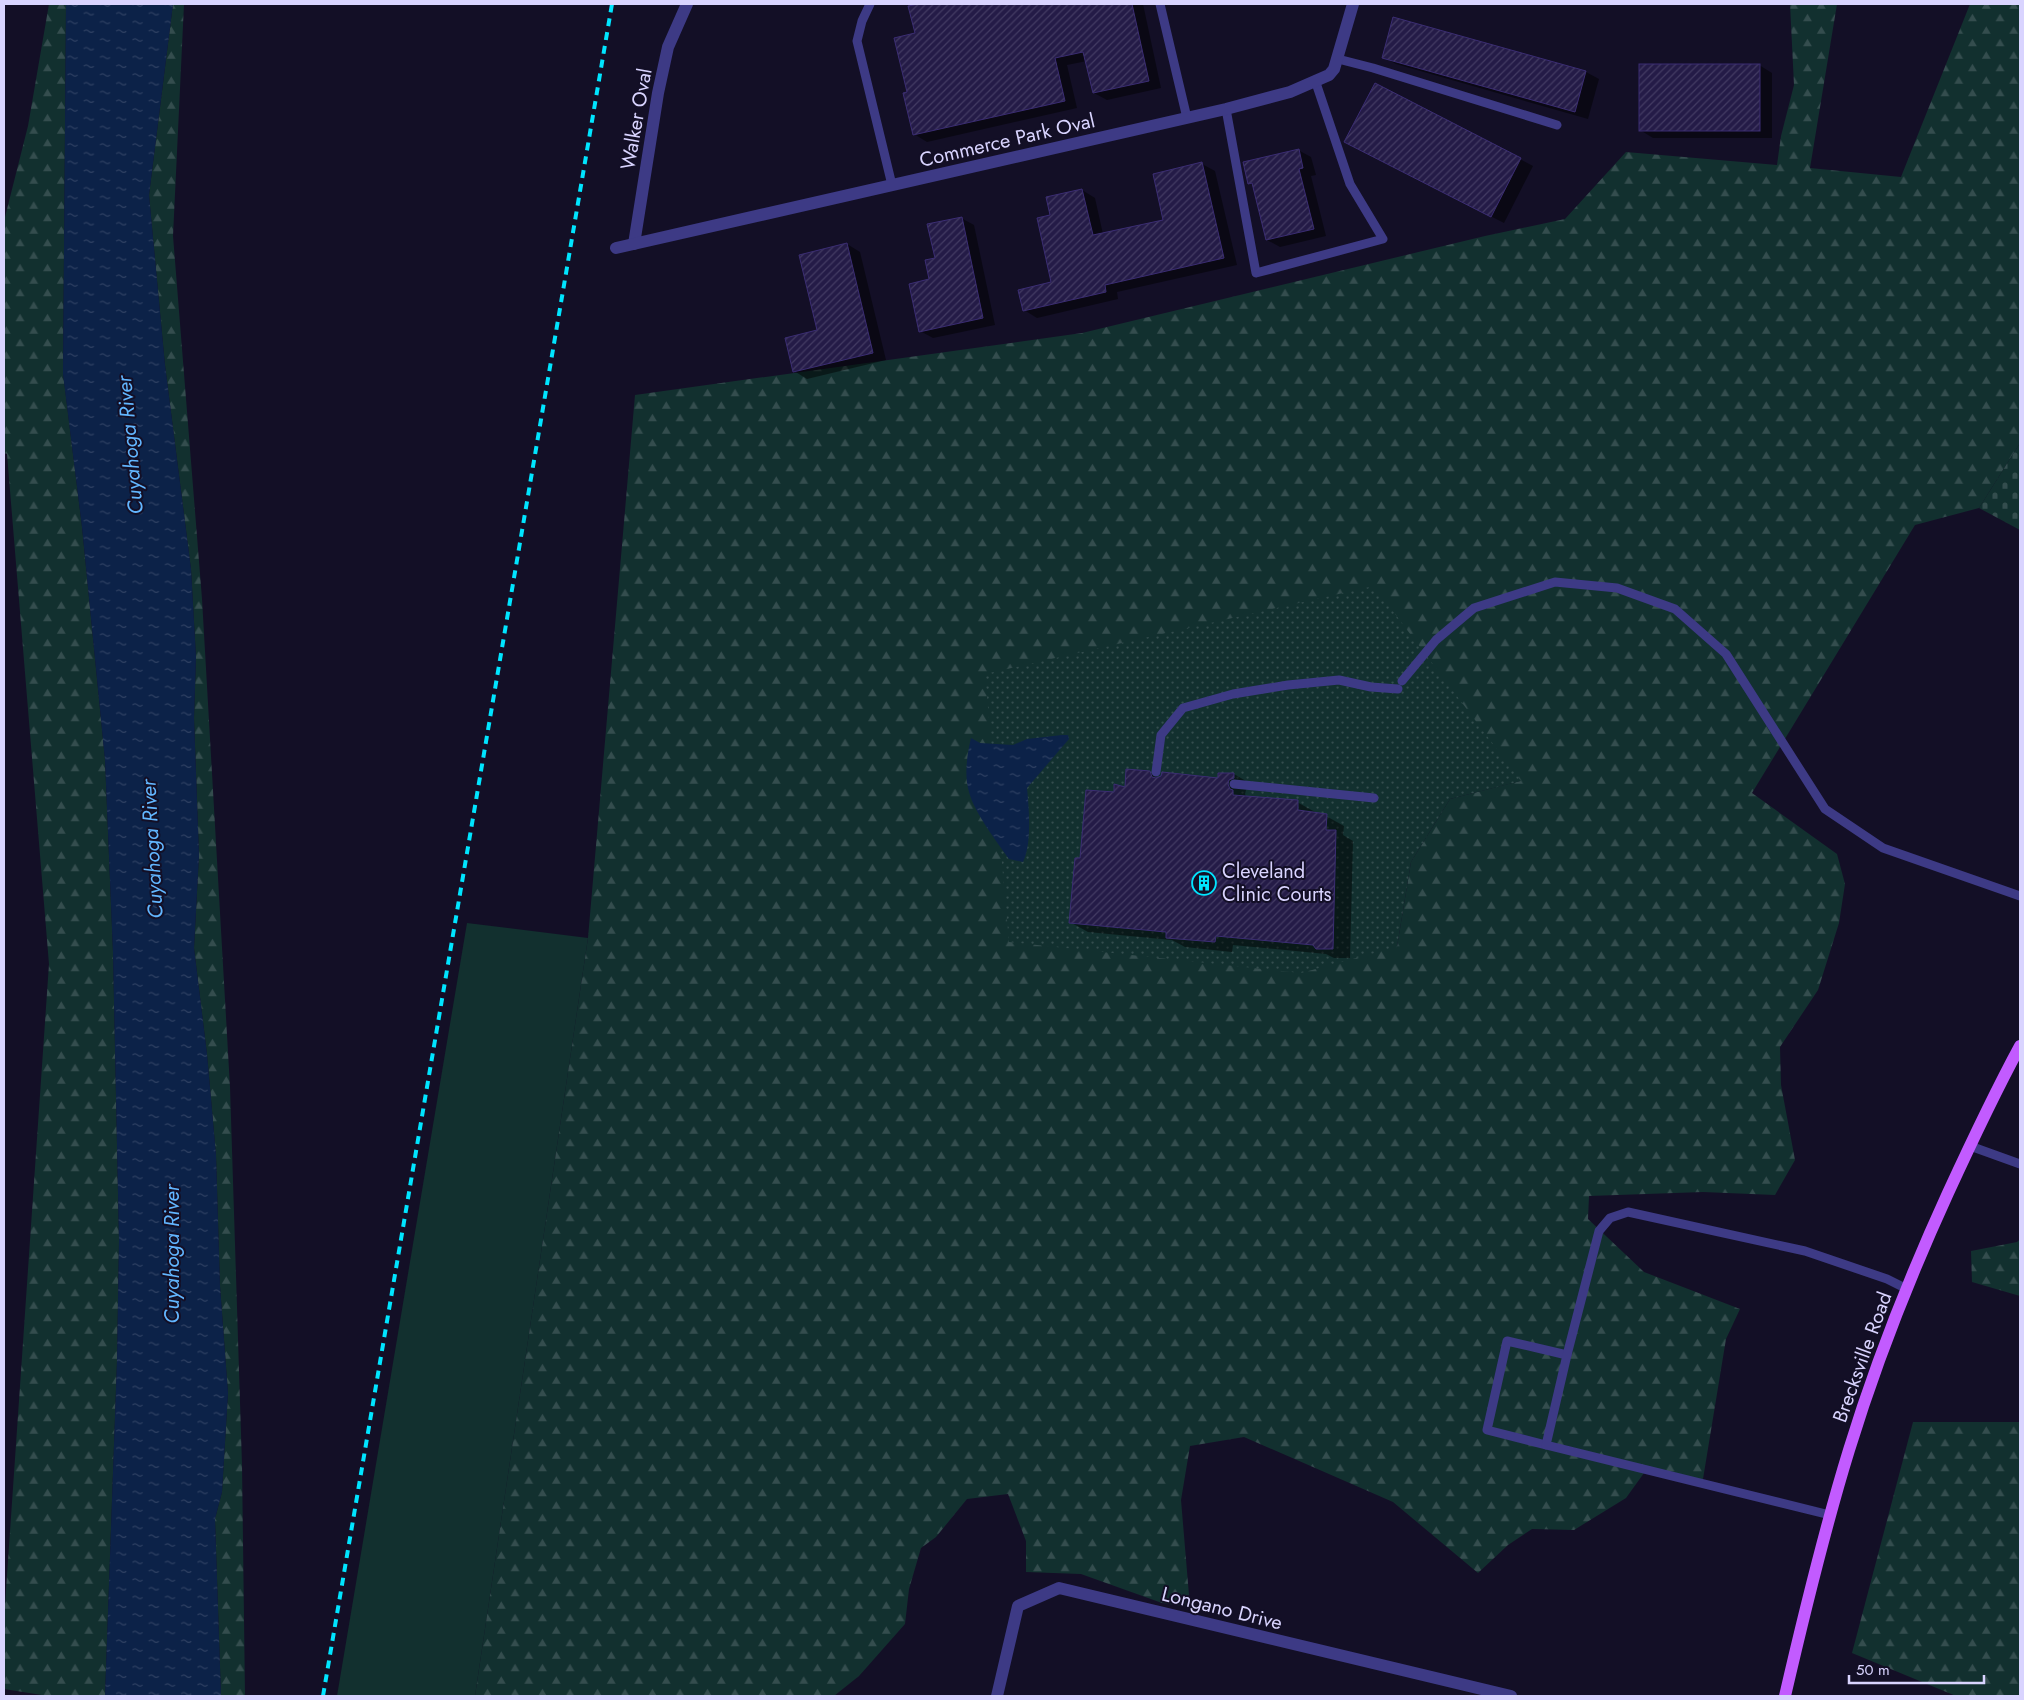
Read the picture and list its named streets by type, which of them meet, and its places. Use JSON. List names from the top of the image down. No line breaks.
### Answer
{"streets":{"main road":["Brecksville Road"],"street":["Walker Oval","Commerce Park Oval","Longano Drive"]},"crossings":[["Walker Oval","Commerce Park Oval"]],"water":["Cuyahoga River"],"places":{"building":["Cleveland Clinic Courts"]},"scale_bar":"50 m"}
